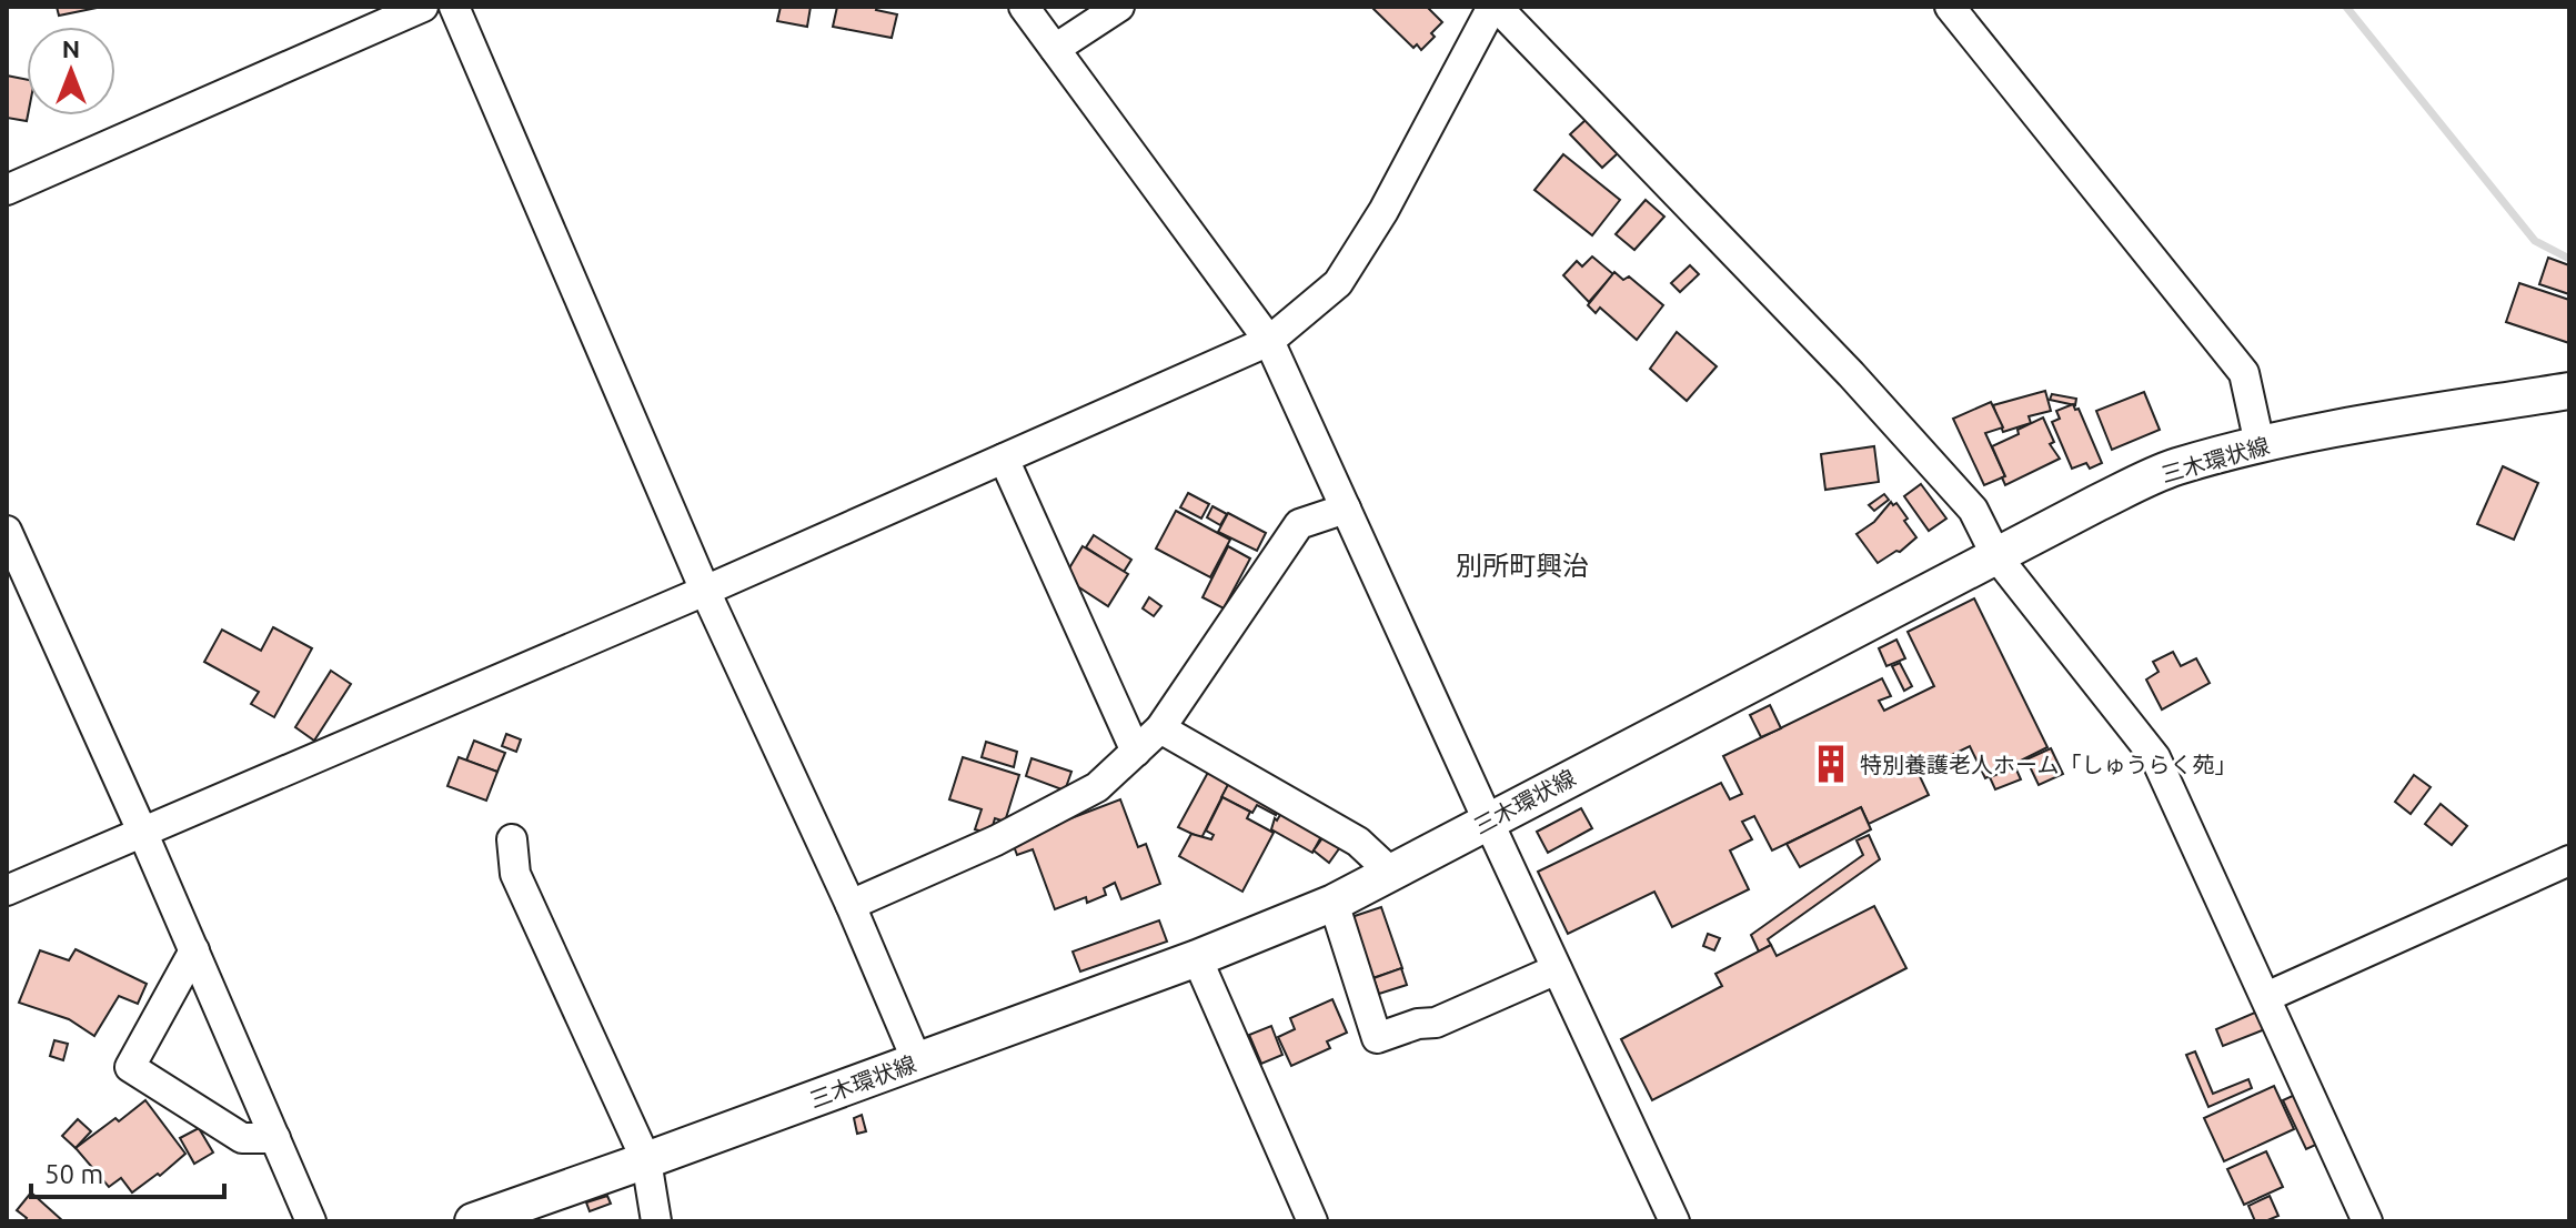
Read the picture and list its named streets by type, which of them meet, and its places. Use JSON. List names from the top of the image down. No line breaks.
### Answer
{"streets":{"main road":["三木環状線"]},"districts":["別所町興治"],"places":{"building":["特別養護老人ホーム「しゅうらく苑」"]},"scale_bar":"50 m","north":"top"}
